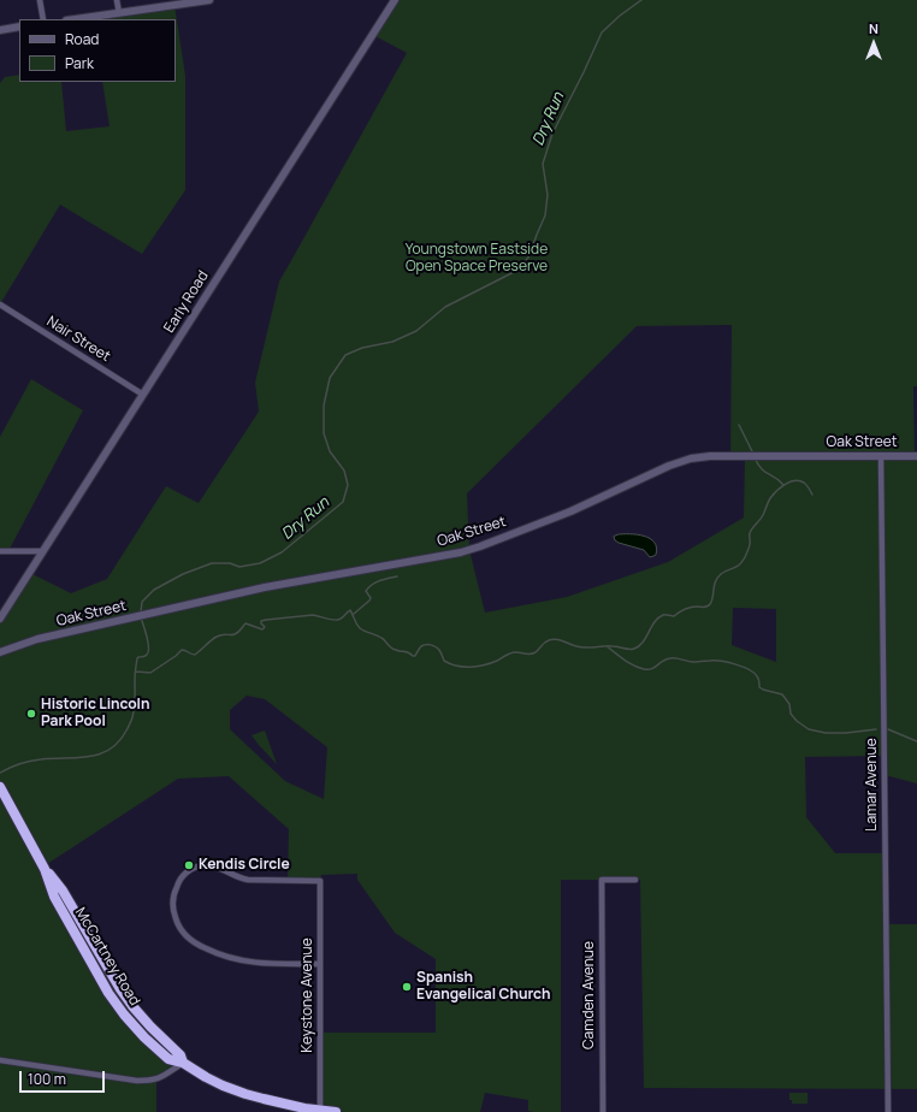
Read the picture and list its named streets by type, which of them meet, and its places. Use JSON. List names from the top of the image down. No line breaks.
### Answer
{"streets":{"highway":["McCartney Road"],"street":["Early Road","Nair Street","Oak Street","Lamar Avenue","Keystone Avenue","Camden Avenue"]},"crossings":[["Early Road","Nair Street"],["Oak Street","Lamar Avenue"],["McCartney Road","Keystone Avenue"]],"water":["Dry Run"],"parks":["Youngstown Eastside Open Space Preserve"],"places":["Historic Lincoln Park Pool","Kendis Circle","Spanish Evangelical Church"],"legend":["Road","Park"],"scale_bar":"100 m","north":"top"}
